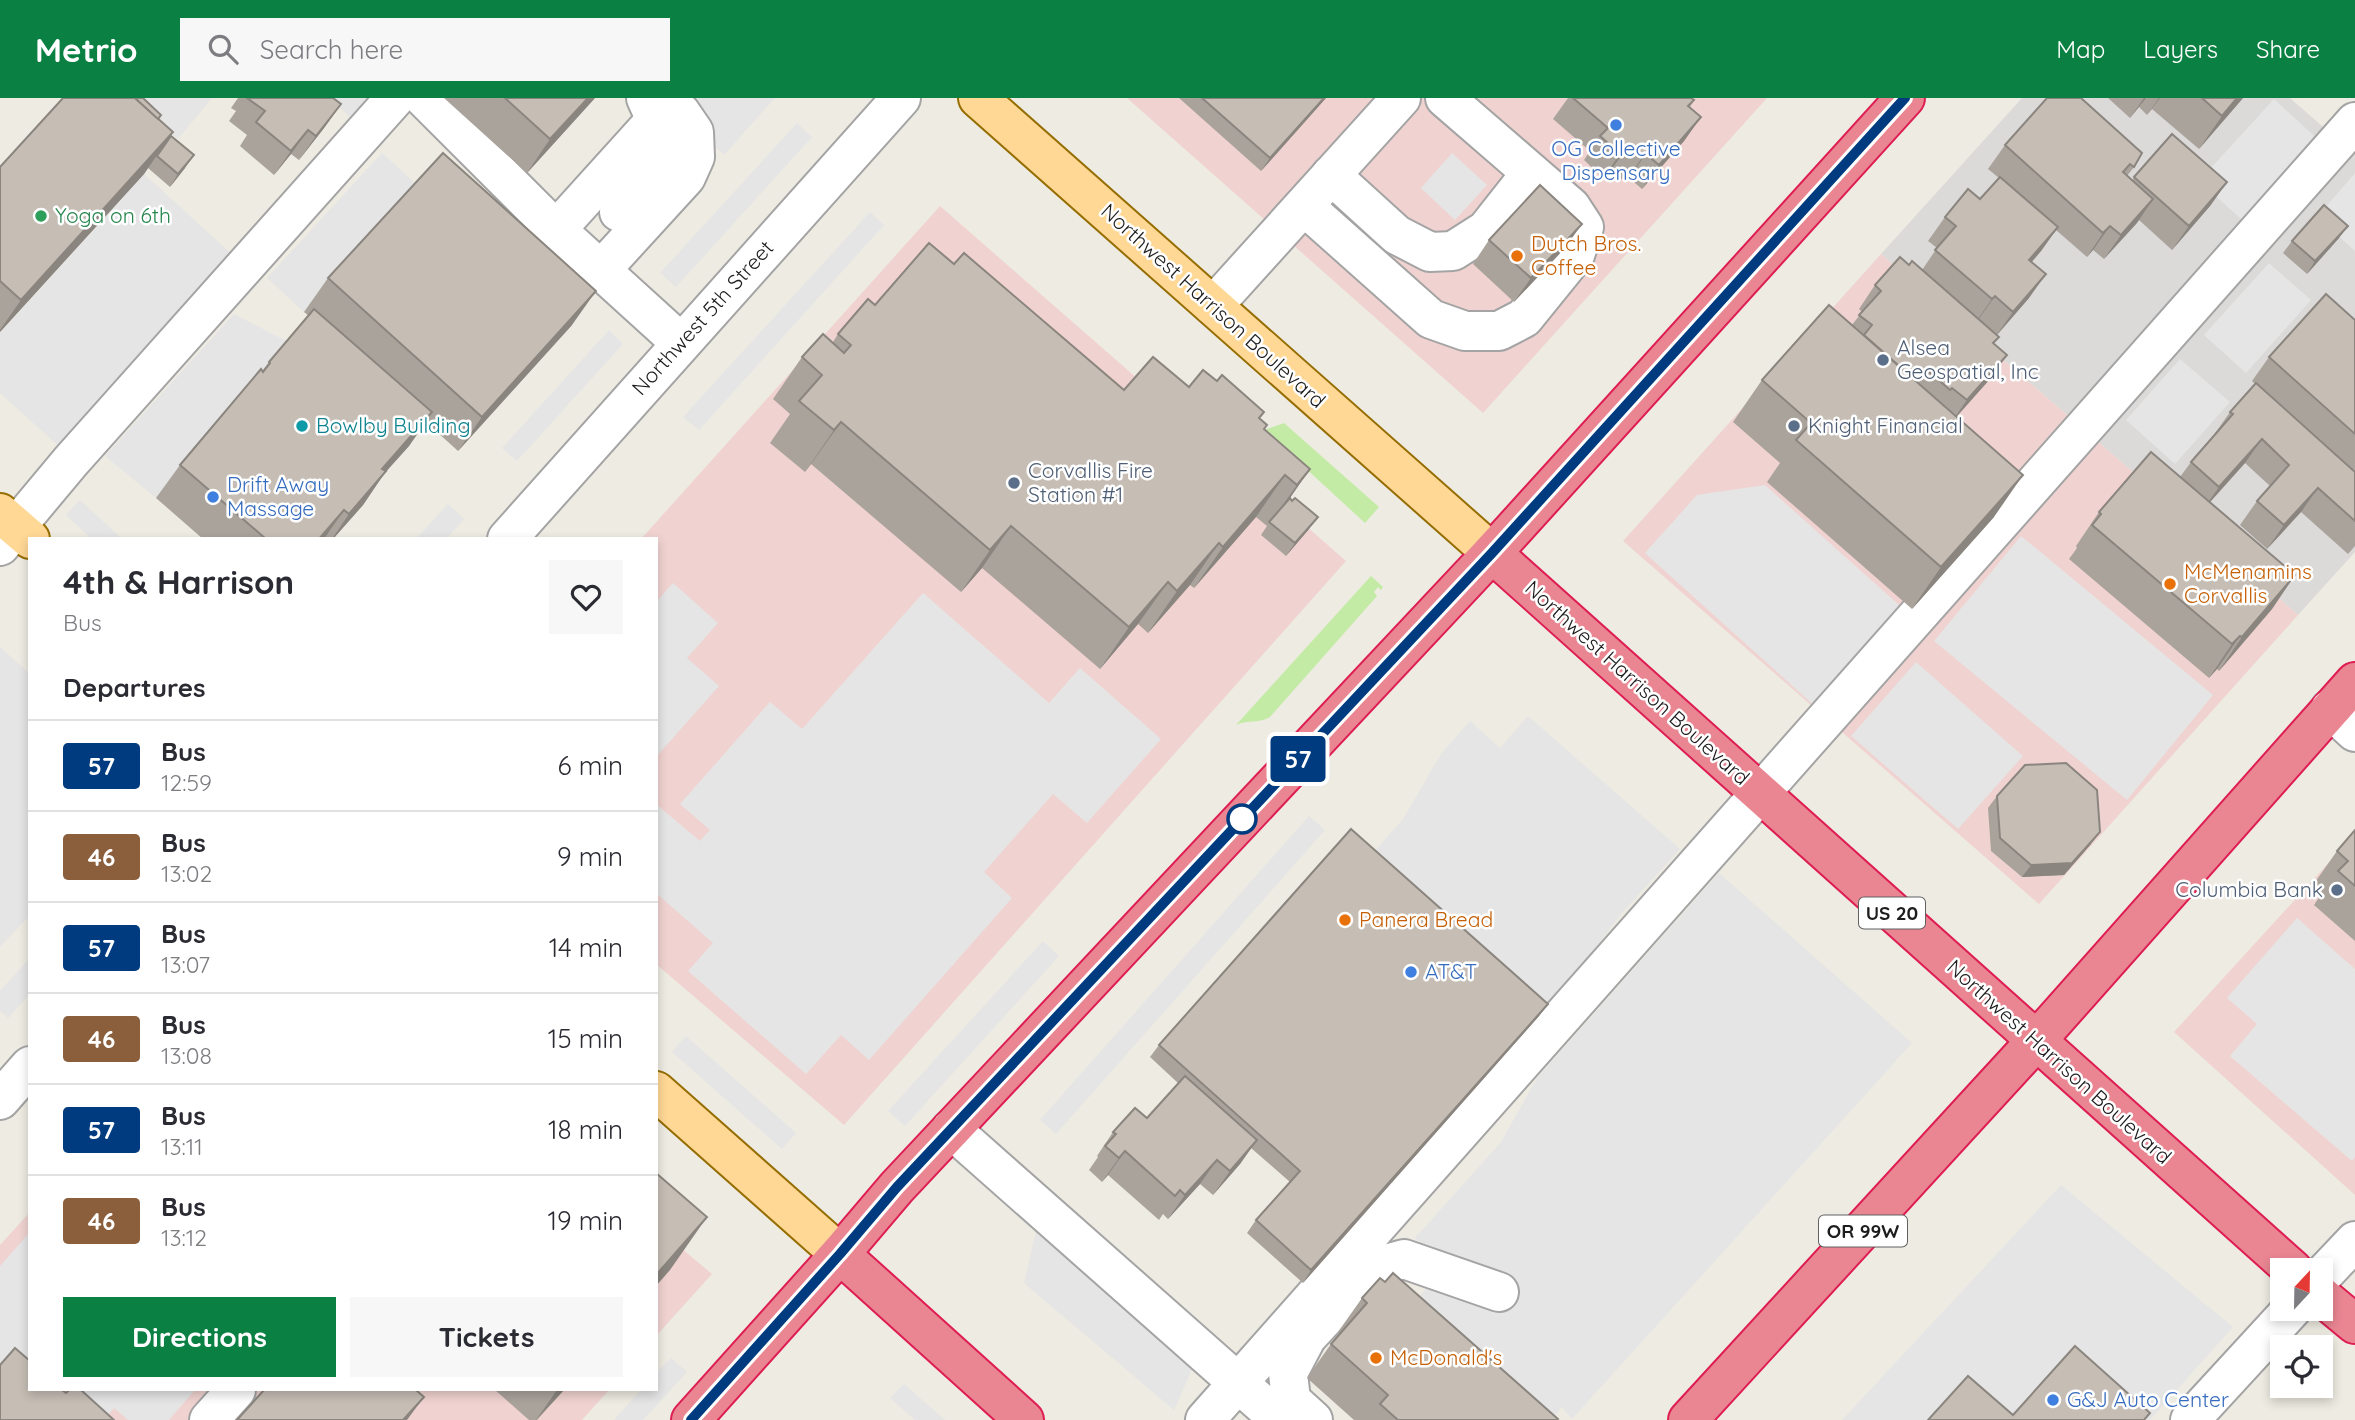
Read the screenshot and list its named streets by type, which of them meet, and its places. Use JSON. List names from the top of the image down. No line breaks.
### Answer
{"streets":{"highway":["Northwest Harrison Boulevard","US 20","OR 99W"],"street":["Northwest 5th Street"]},"crossings":[["Northwest Harrison Boulevard","OR 99W"]],"places":["OG Collective Dispensary","Yoga on 6th","Dutch Bros. Coffee","Alsea Geospatial, Inc","Bowlby Building","Knight Financial","Corvallis Fire Station #1","Drift Away Massage","McMenamins Corvallis","Columbia Bank","Panera Bread","AT&T","McDonald's","G&J Auto Center"],"lines":["bus line 57"],"north":"top","page":{"header":"Metrio","search":"Search here","nav":["Map","Layers","Share"],"on_map":"57","heading":[["4th & Harrison","Bus"],"Departures"],"list":[{"mark":"57","name":"Bus","note":"12:59","value":"6 min"},{"mark":"46","name":"Bus","note":"13:02","value":"9 min"},{"mark":"57","name":"Bus","note":"13:07","value":"14 min"},{"mark":"46","name":"Bus","note":"13:08","value":"15 min"},{"mark":"57","name":"Bus","note":"13:11","value":"18 min"},{"mark":"46","name":"Bus","note":"13:12","value":"19 min"}],"buttons":["Directions","Tickets"]}}
